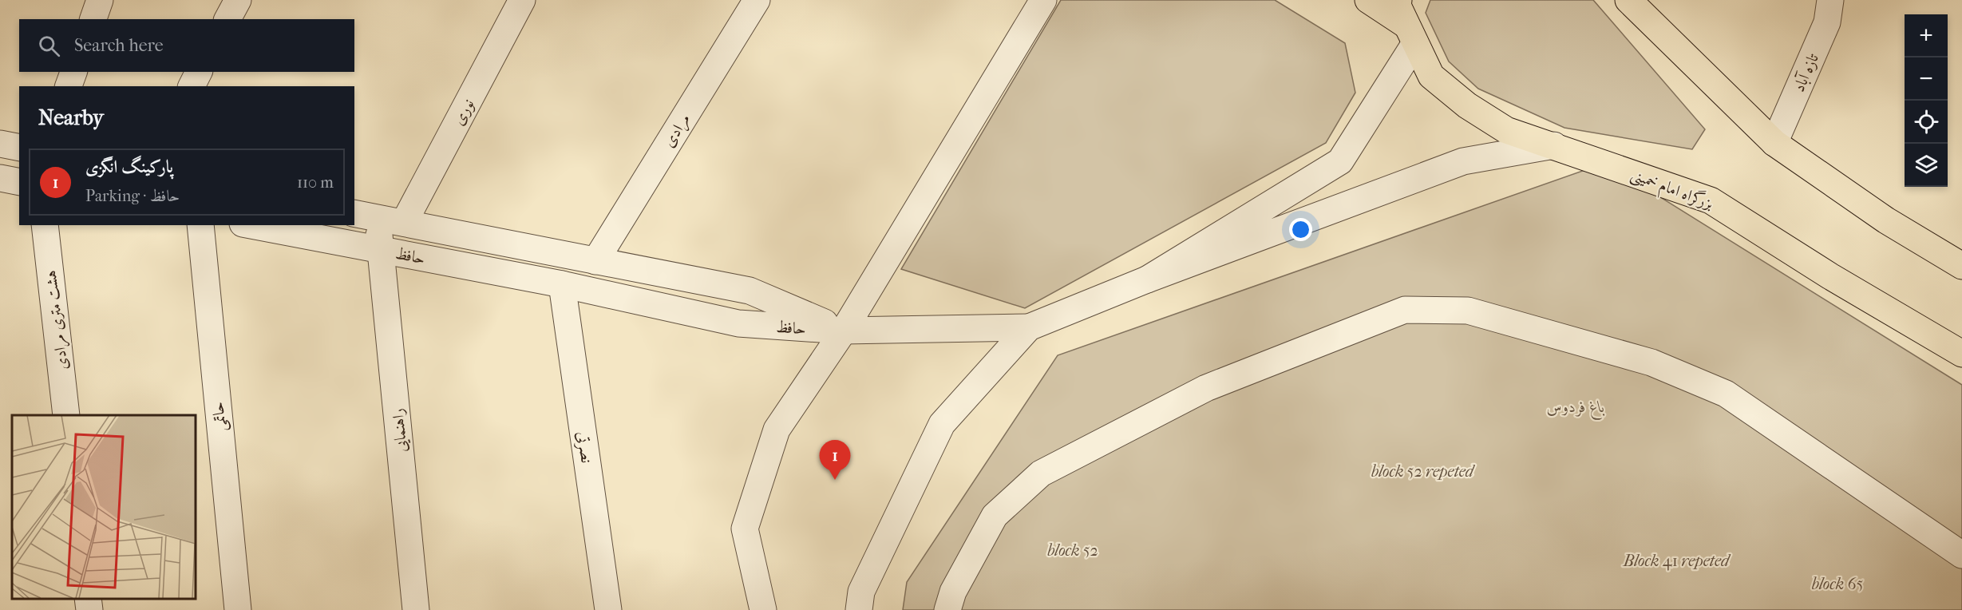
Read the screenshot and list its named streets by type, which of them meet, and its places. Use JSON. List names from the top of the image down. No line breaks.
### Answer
{"streets":{"highway":["بزرگراه امام خمینی"],"street":["تازه آباد","نوری","مرادی","حافظ","هشت متری مرادی","حاتمی","راهنمایی","نصرتی"]},"crossings":[["نوری","حافظ"],["مرادی","حافظ"],["حافظ","راهنمایی"],["حافظ","نصرتی"]],"parks":["باغ فردوس","block 52 repeted","block 52","Block 41 repeted","block 65"],"page":{"map_buttons":["+","−"],"search":"Search here","heading":"Nearby","list":[{"mark":"1","name":"پارکینگ انگزی","note":"Parking · حافظ","value":"110 m"}],"pins":"1"}}
